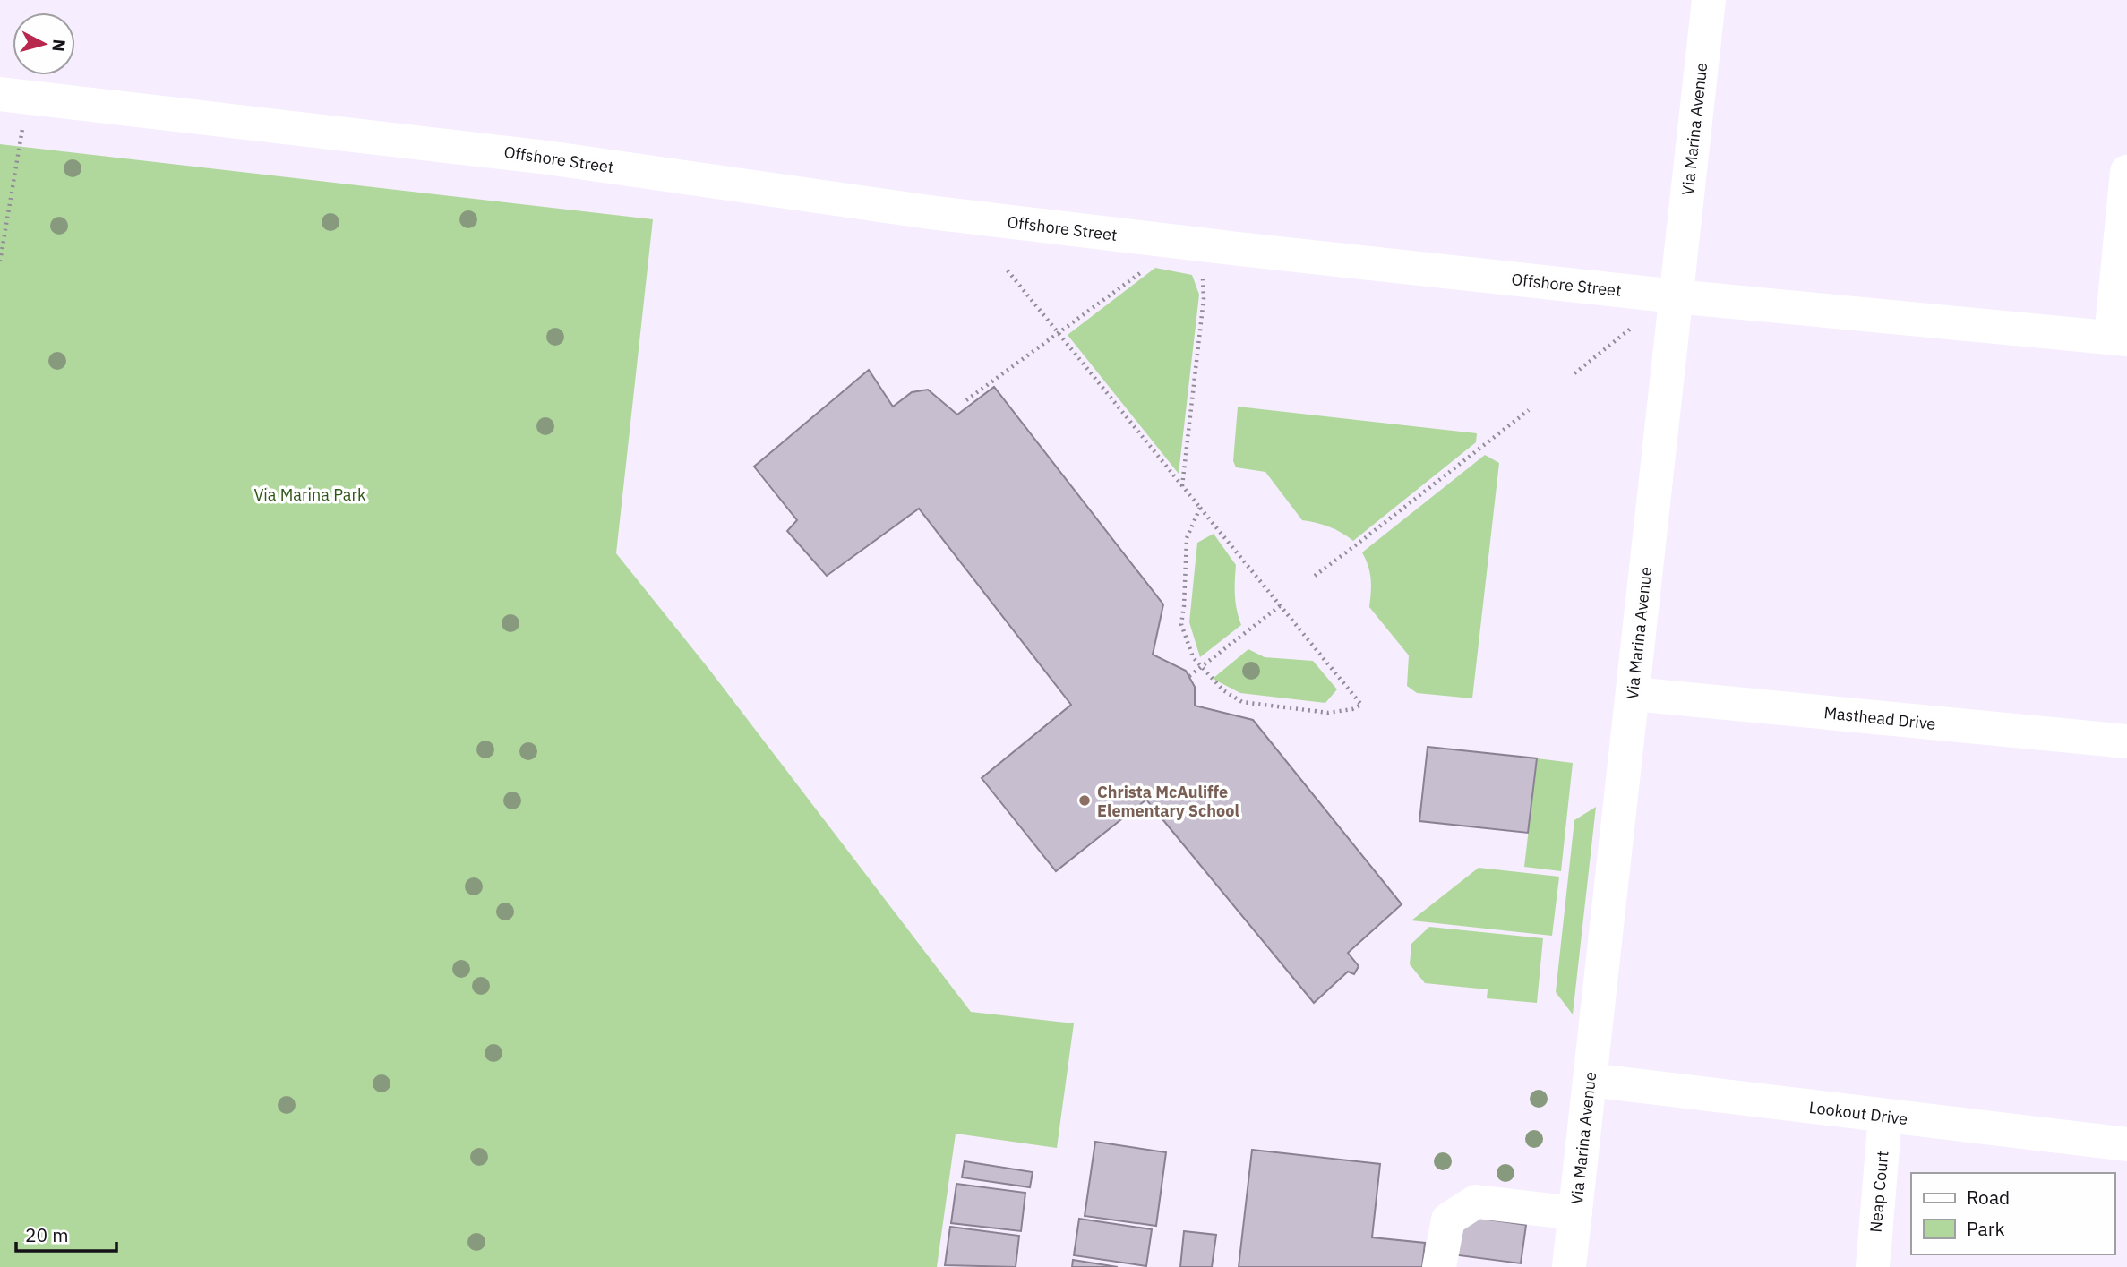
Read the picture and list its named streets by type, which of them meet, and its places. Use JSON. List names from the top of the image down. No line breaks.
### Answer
{"streets":{"street":["Via Marina Avenue","Offshore Street","Masthead Drive","Lookout Drive","Neap Court"]},"crossings":[["Via Marina Avenue","Offshore Street"],["Via Marina Avenue","Masthead Drive"],["Via Marina Avenue","Lookout Drive"],["Lookout Drive","Neap Court"]],"parks":["Via Marina Park"],"places":["Christa McAuliffe Elementary School"],"legend":["Road","Park"],"scale_bar":"20 m","north":"right"}
